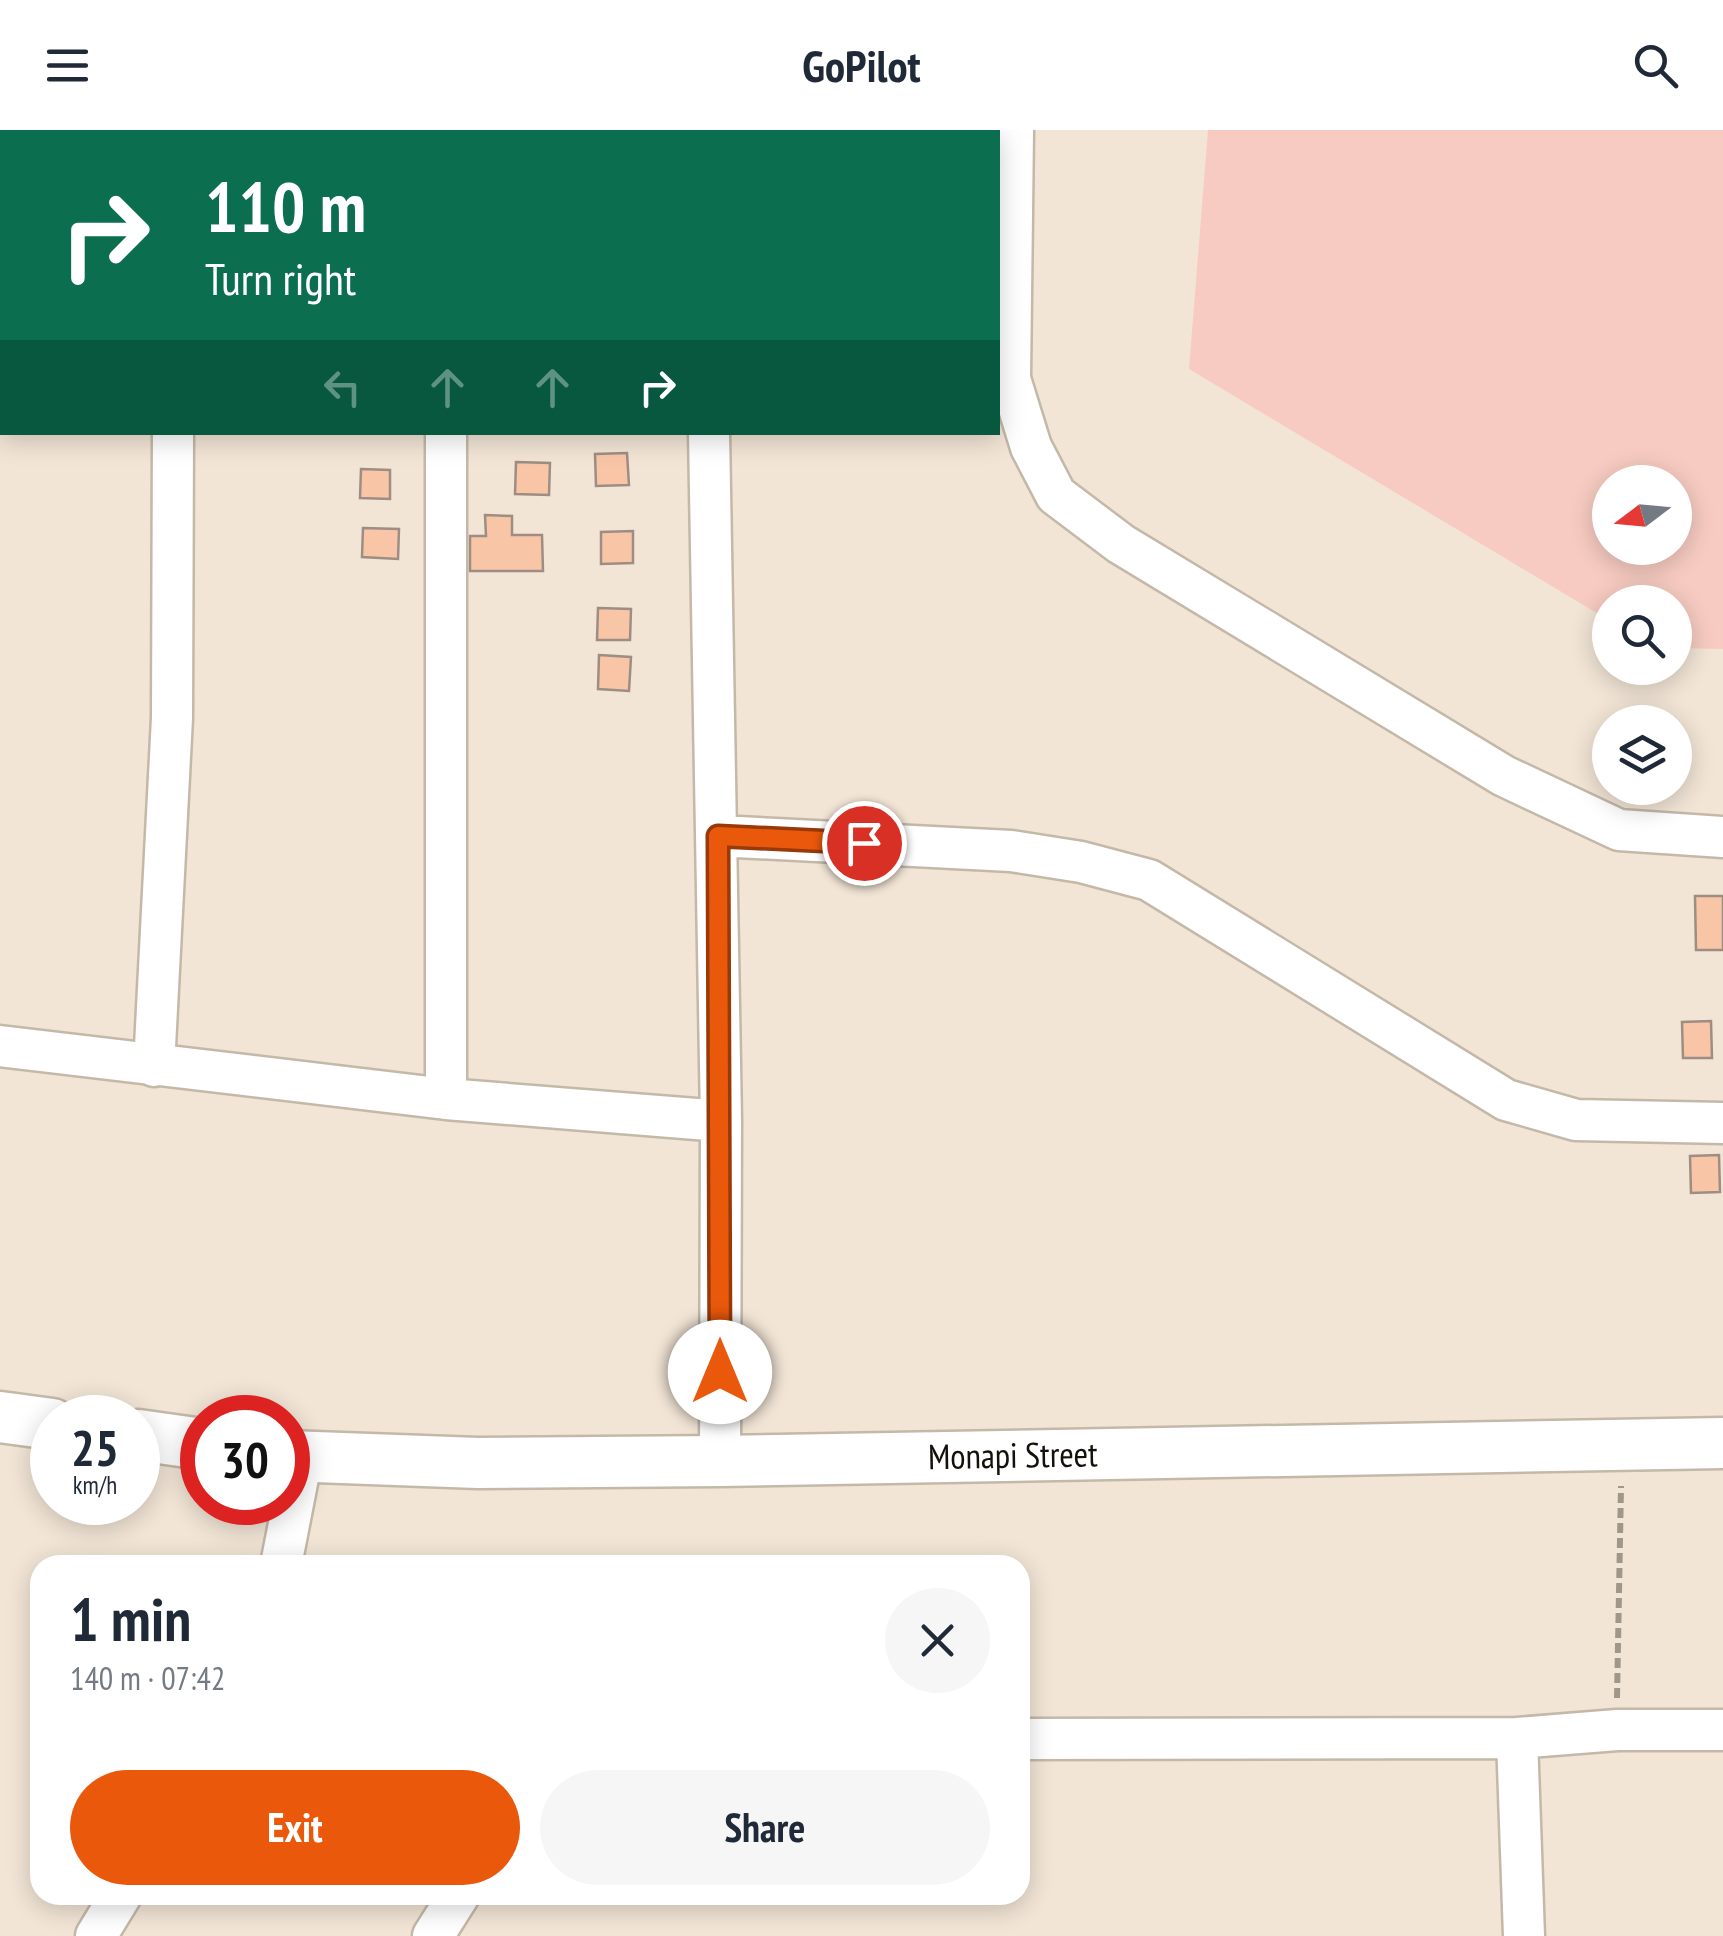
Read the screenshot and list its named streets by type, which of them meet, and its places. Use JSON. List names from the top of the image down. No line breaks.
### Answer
{"streets":{"street":["Monapi Street"]},"north":"left","page":{"header":"GoPilot","turn":["110 m","Turn right"],"speed":"25 km/h","limit":"30","heading":["1 min","140 m · 07:42"],"buttons":["Exit","Share"]}}
